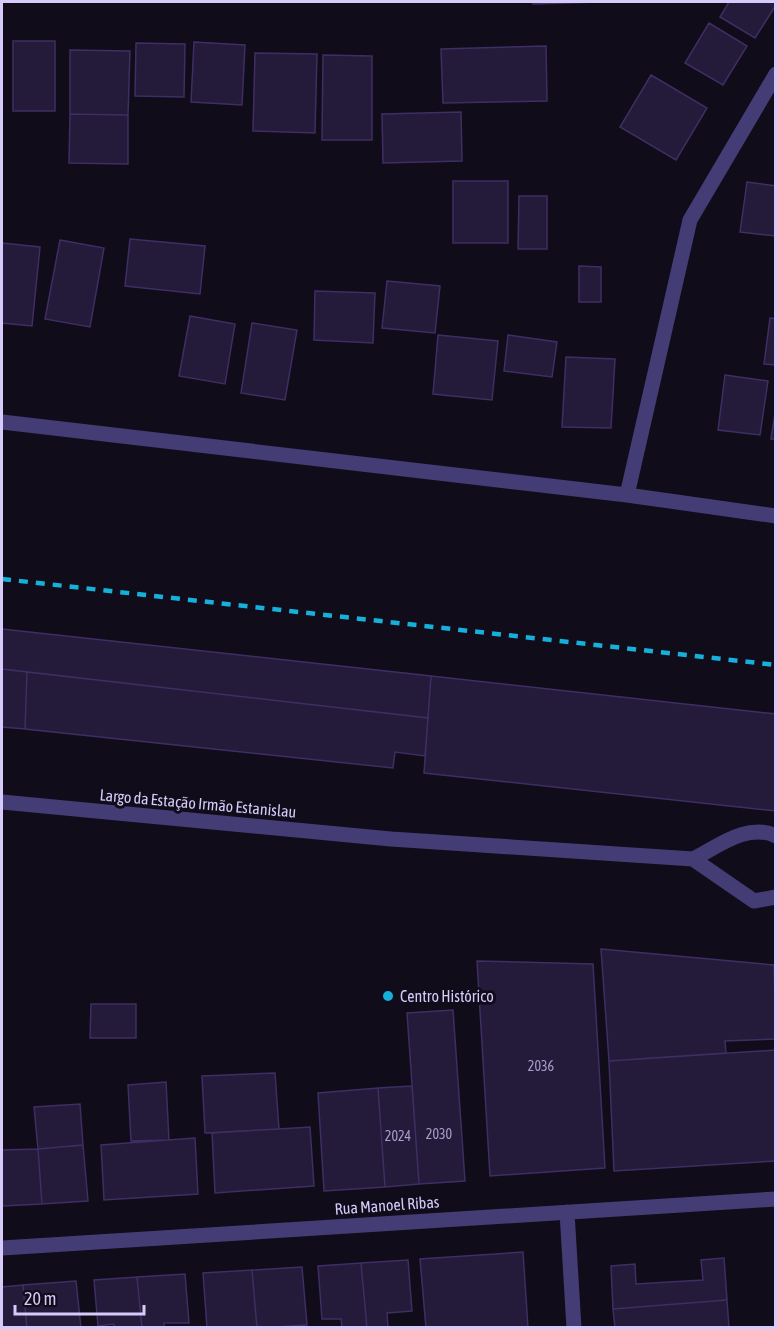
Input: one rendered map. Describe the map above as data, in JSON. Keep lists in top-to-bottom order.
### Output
{
  "streets": {
    "street": ["Largo da Estação Irmão Estanislau", "Rua Manoel Ribas"]
  },
  "places": ["Centro Histórico"],
  "house_numbers": ["2036", "2030", "2024"],
  "scale_bar": "20 m"
}
